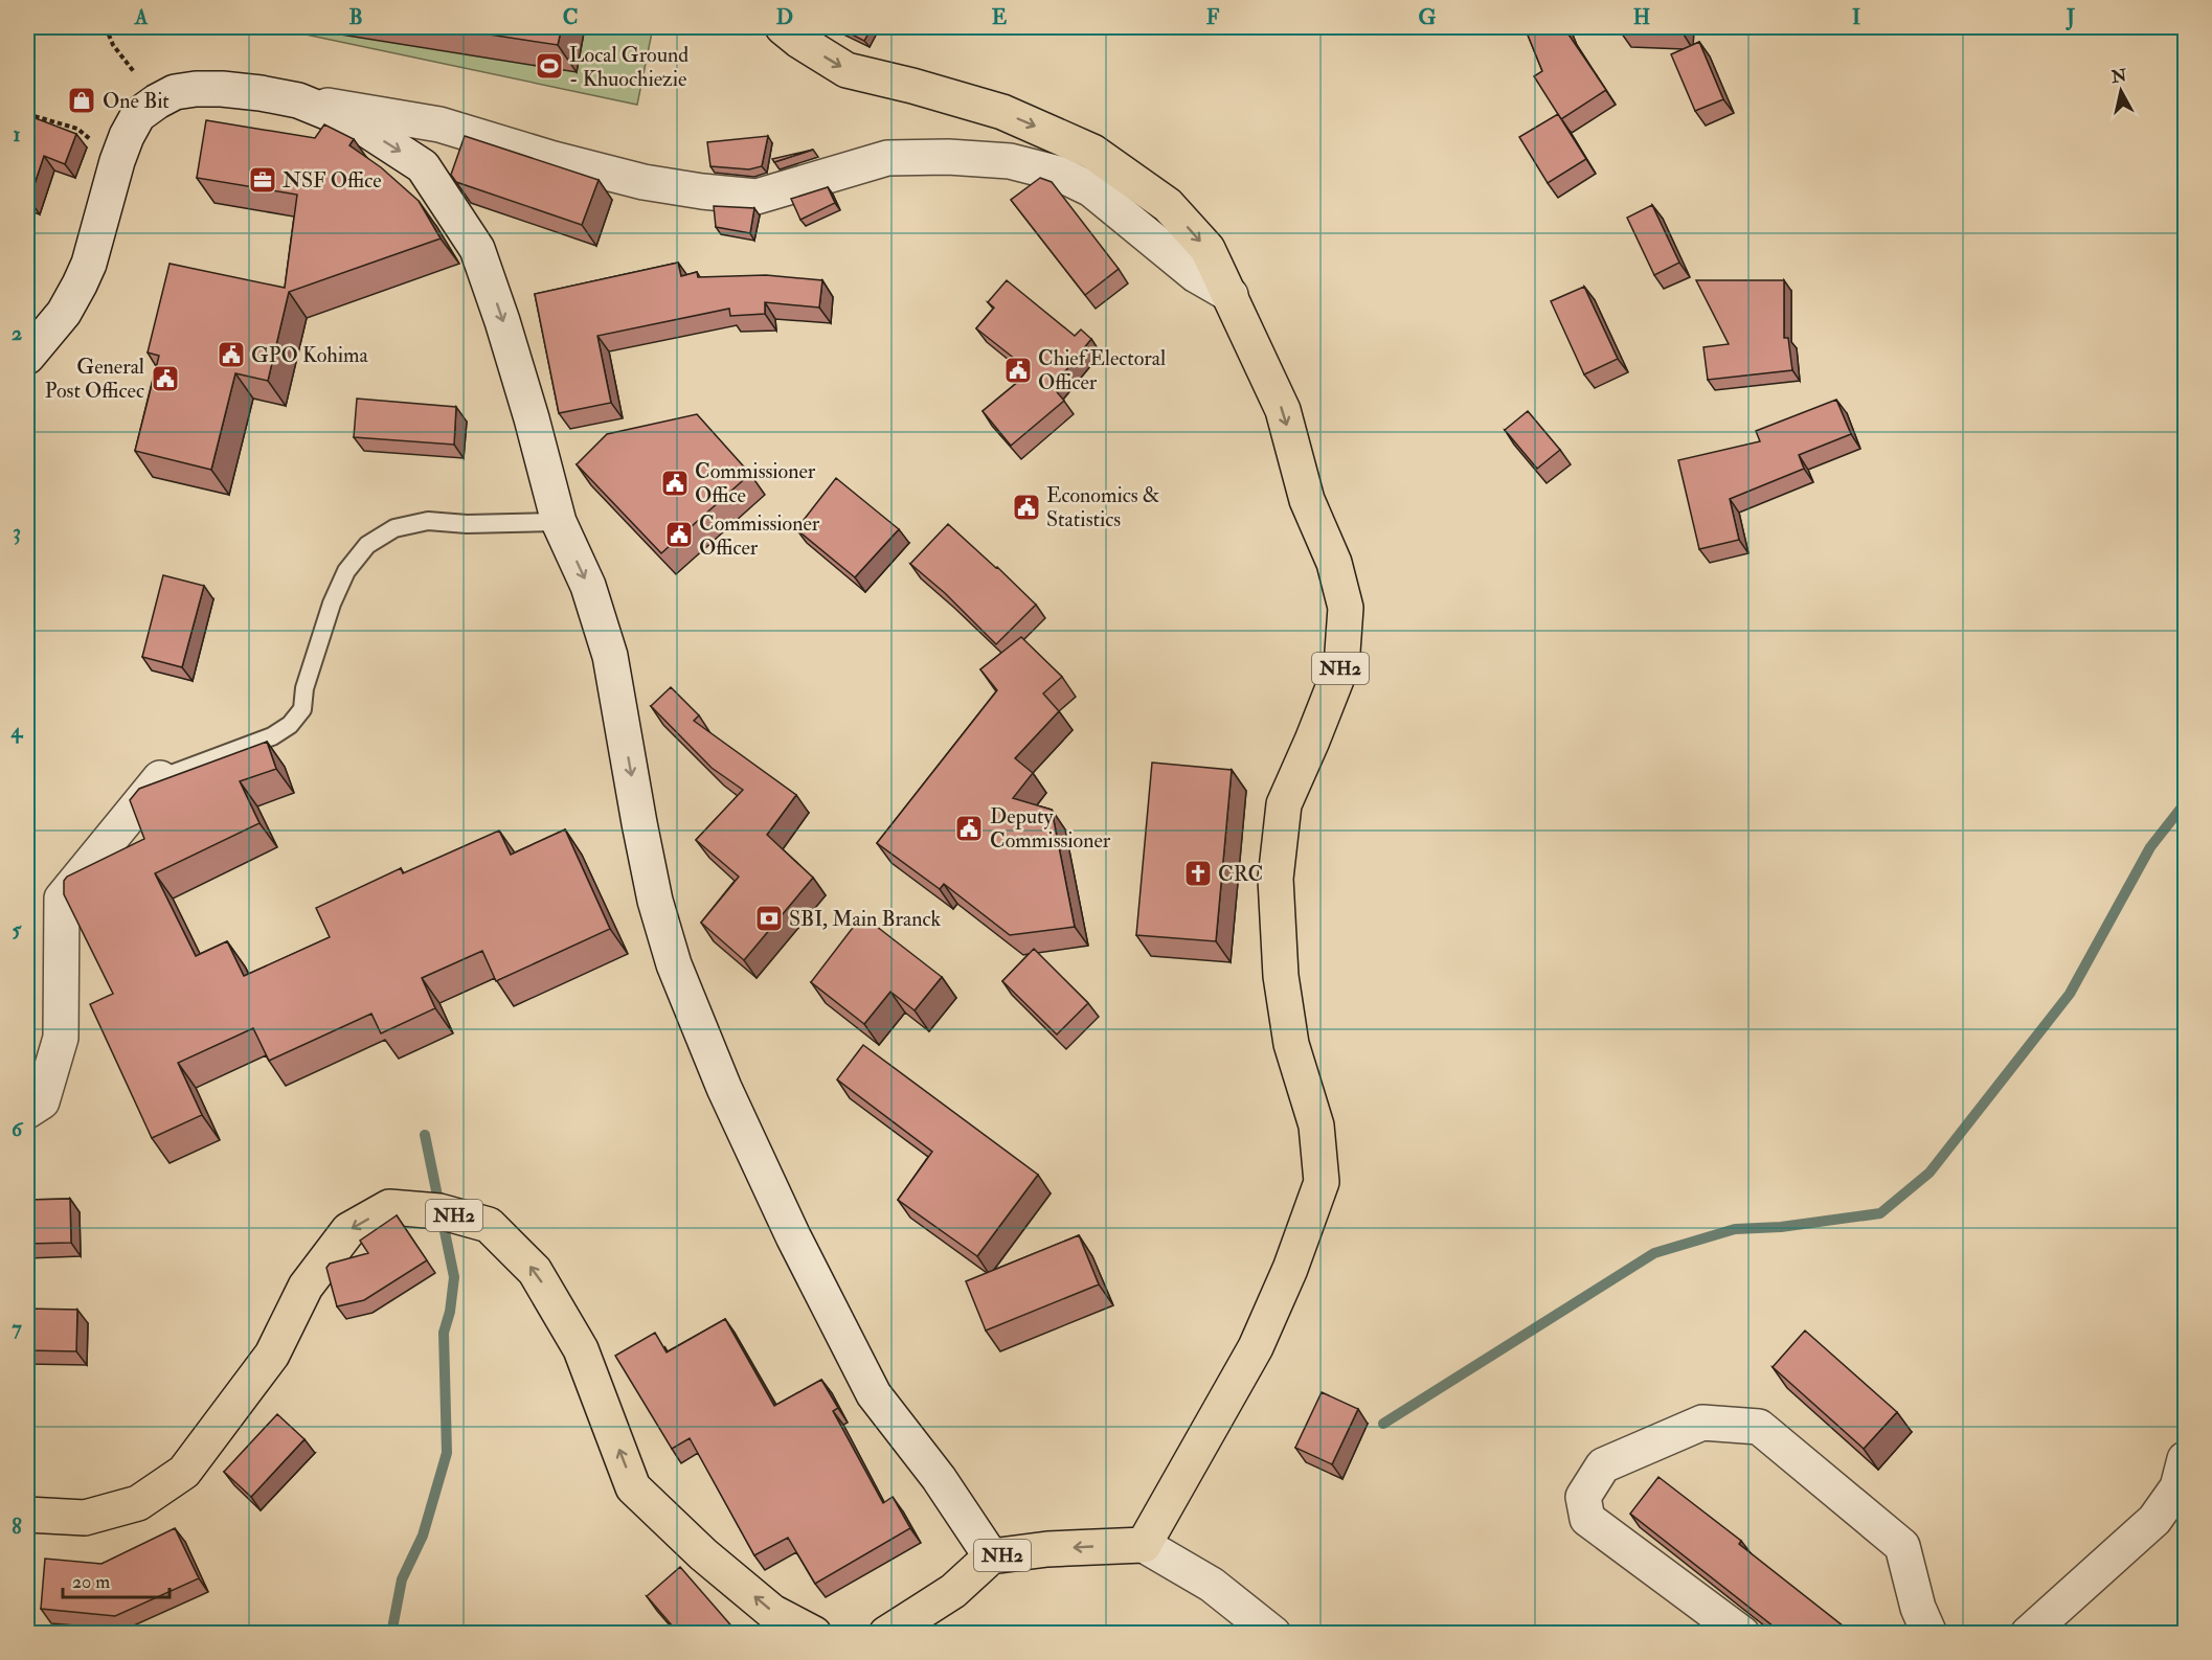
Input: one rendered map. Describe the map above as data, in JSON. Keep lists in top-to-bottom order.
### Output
{
  "streets": {
    "highway": ["NH2"]
  },
  "places": {
    "sports": ["Local Ground - Khuochiezie"],
    "shop": ["One Bit"],
    "office": ["NSF Office"],
    "public building": [
      "GPO Kohima",
      "Chief Electoral Officer",
      "General Post Officec",
      "Commissioner Office",
      "Economics & Statistics",
      "Commissioner Officer",
      "Deputy Commissioner"
    ],
    "church": ["CRC"],
    "bank": ["SBI, Main Branck"]
  },
  "scale_bar": "20 m",
  "north": "top",
  "grid": {
    "columns": [
      "A",
      "B",
      "C",
      "D",
      "E",
      "F",
      "G",
      "H",
      "I",
      "J"
    ],
    "rows": [
      "1",
      "2",
      "3",
      "4",
      "5",
      "6",
      "7",
      "8"
    ]
  }
}
